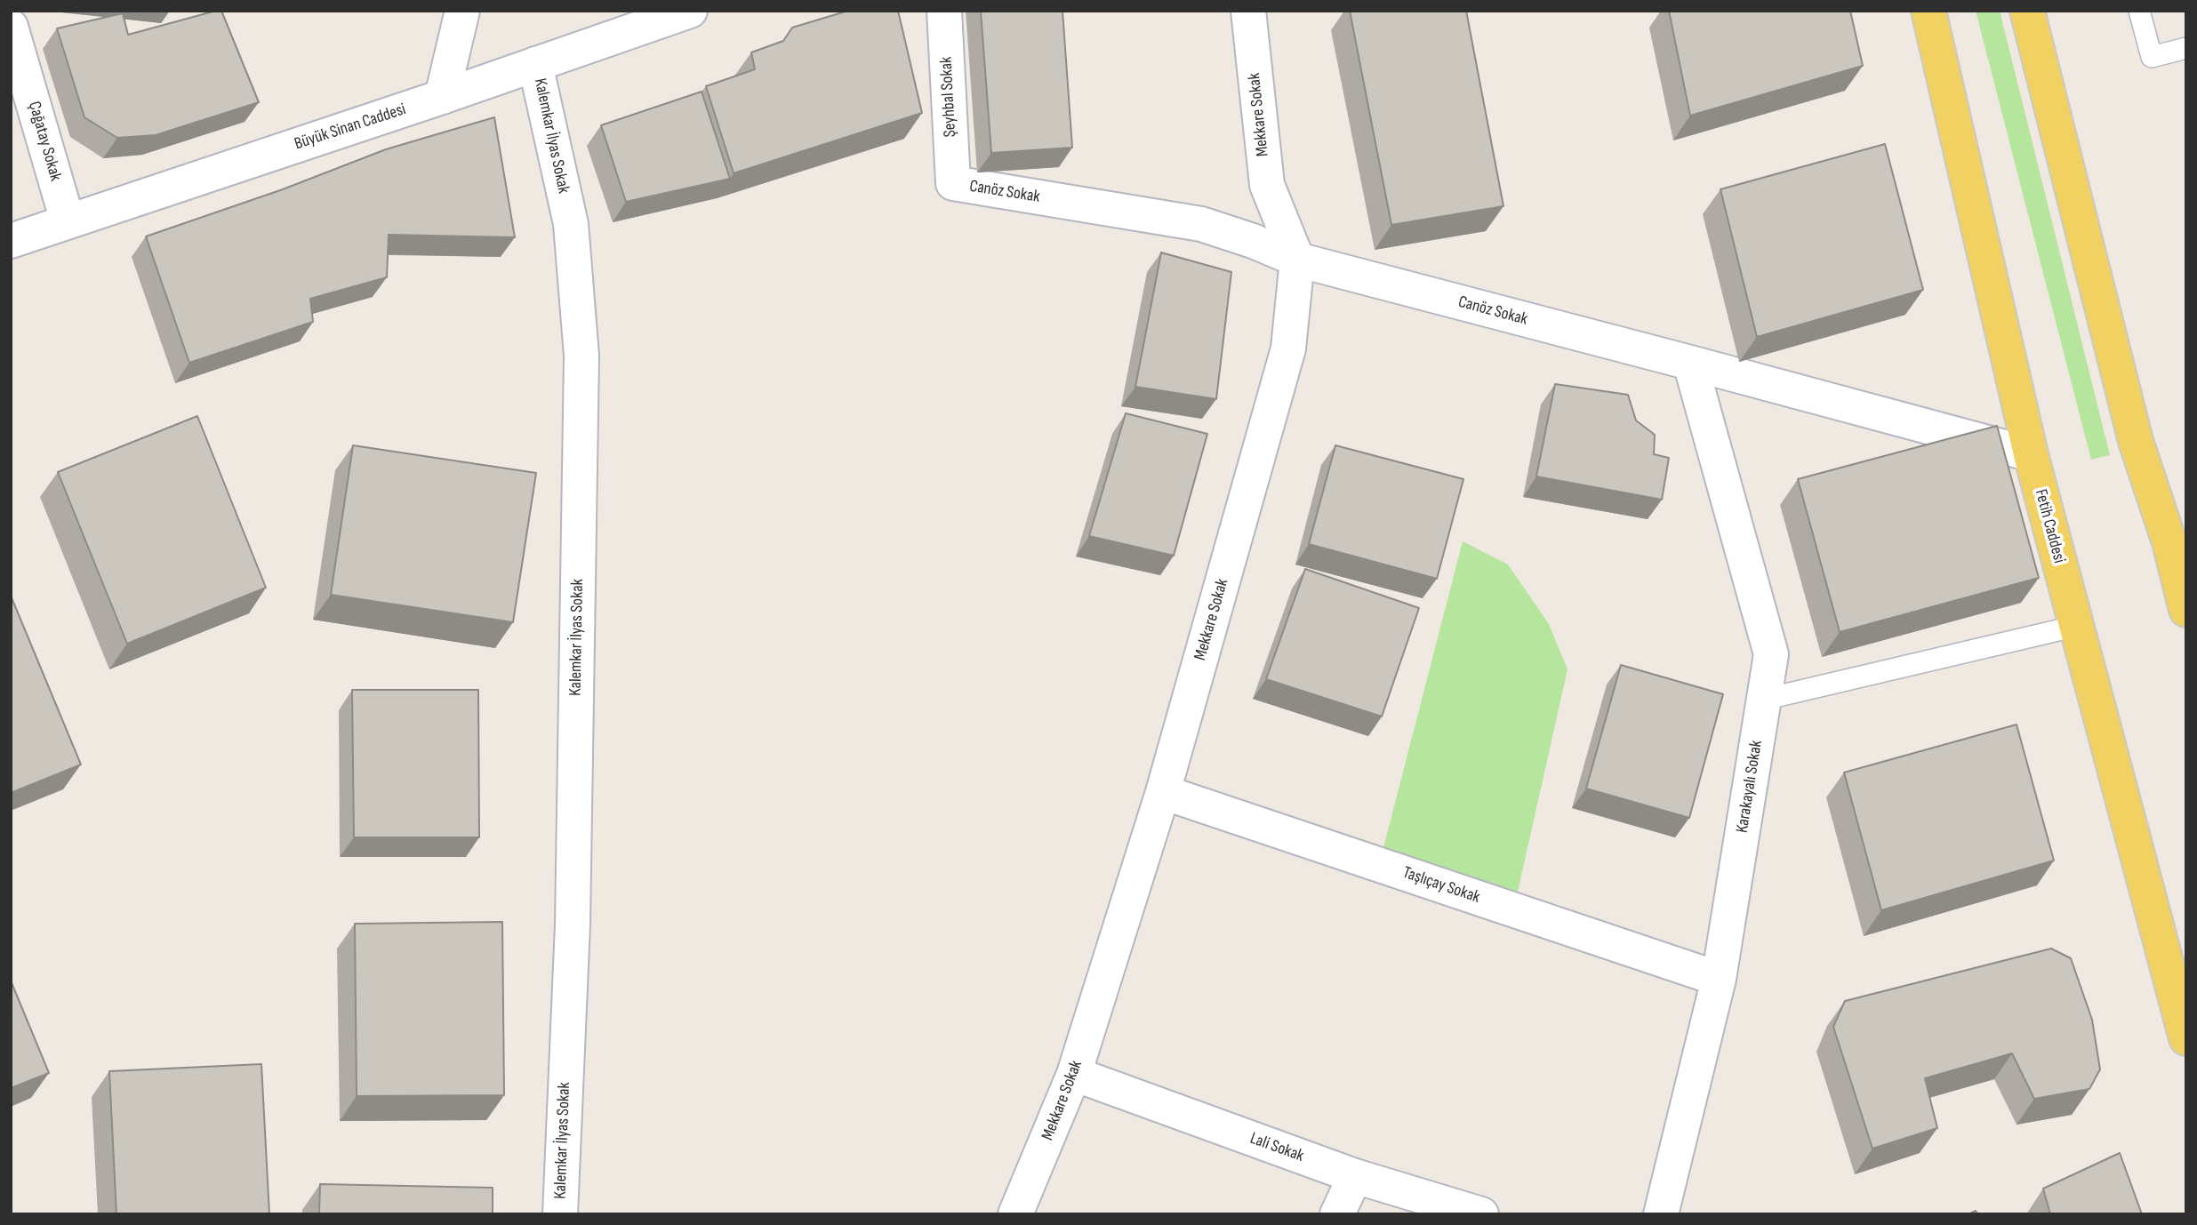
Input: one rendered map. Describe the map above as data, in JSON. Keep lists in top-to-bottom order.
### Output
{
  "streets": {
    "main road": ["Fetih Caddesi"],
    "street": [
      "Şeyhbal Sokak",
      "Mekkare Sokak",
      "Büyük Sinan Caddesi",
      "Kalemkar İlyas Sokak",
      "Çağatay Sokak",
      "Canöz Sokak",
      "Karakayalı Sokak",
      "Taşlıçay Sokak",
      "Lali Sokak"
    ]
  },
  "crossings": [
    ["Şeyhbal Sokak", "Canöz Sokak"],
    ["Mekkare Sokak", "Canöz Sokak"],
    ["Mekkare Sokak", "Taşlıçay Sokak"],
    ["Mekkare Sokak", "Lali Sokak"],
    ["Büyük Sinan Caddesi", "Kalemkar İlyas Sokak"],
    ["Büyük Sinan Caddesi", "Çağatay Sokak"],
    ["Canöz Sokak", "Fetih Caddesi"],
    ["Canöz Sokak", "Karakayalı Sokak"],
    ["Karakayalı Sokak", "Taşlıçay Sokak"]
  ]
}
